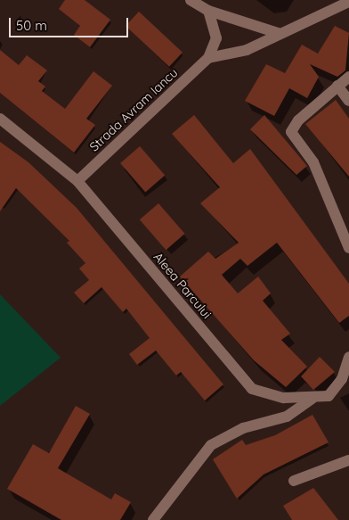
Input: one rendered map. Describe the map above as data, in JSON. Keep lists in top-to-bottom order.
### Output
{
  "streets": {
    "street": ["Strada Avram Iancu", "Aleea Parcului"]
  },
  "crossings": [
    ["Strada Avram Iancu", "Aleea Parcului"]
  ],
  "scale_bar": "50 m"
}
